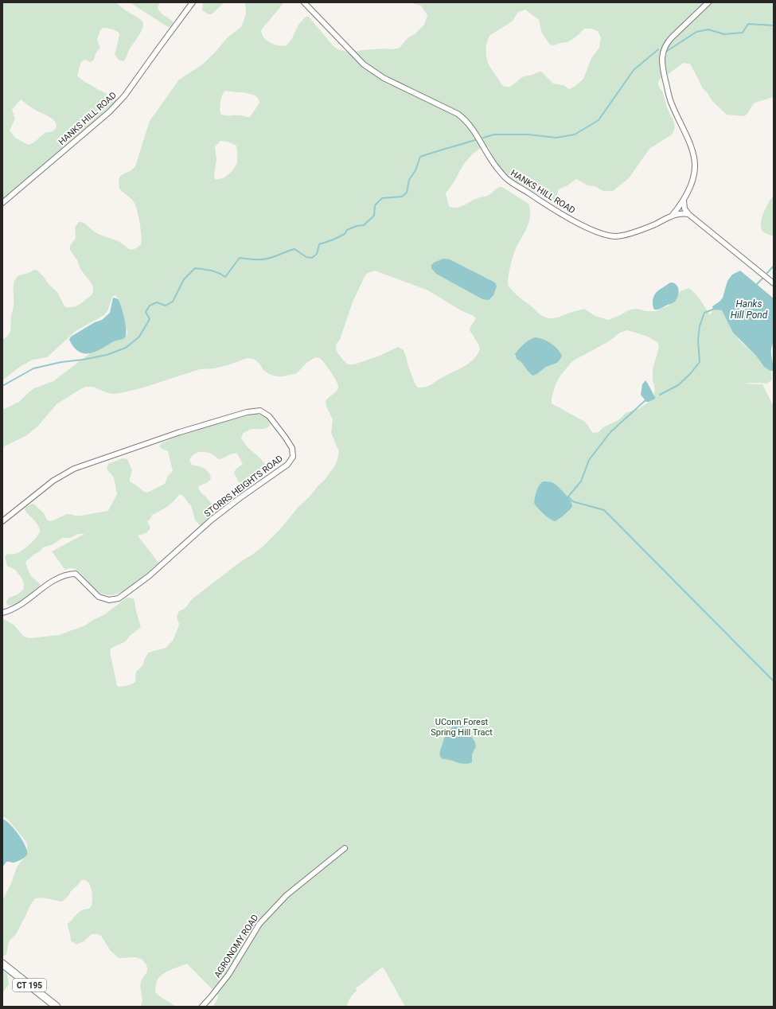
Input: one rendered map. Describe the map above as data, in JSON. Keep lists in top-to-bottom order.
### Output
{
  "streets": {
    "main road": ["CT 195"],
    "street": ["HANKS HILL ROAD", "STORRS HEIGHTS ROAD", "AGRONOMY ROAD"]
  },
  "water": ["Hanks Hill Pond"],
  "parks": ["UConn Forest Spring Hill Tract"]
}
